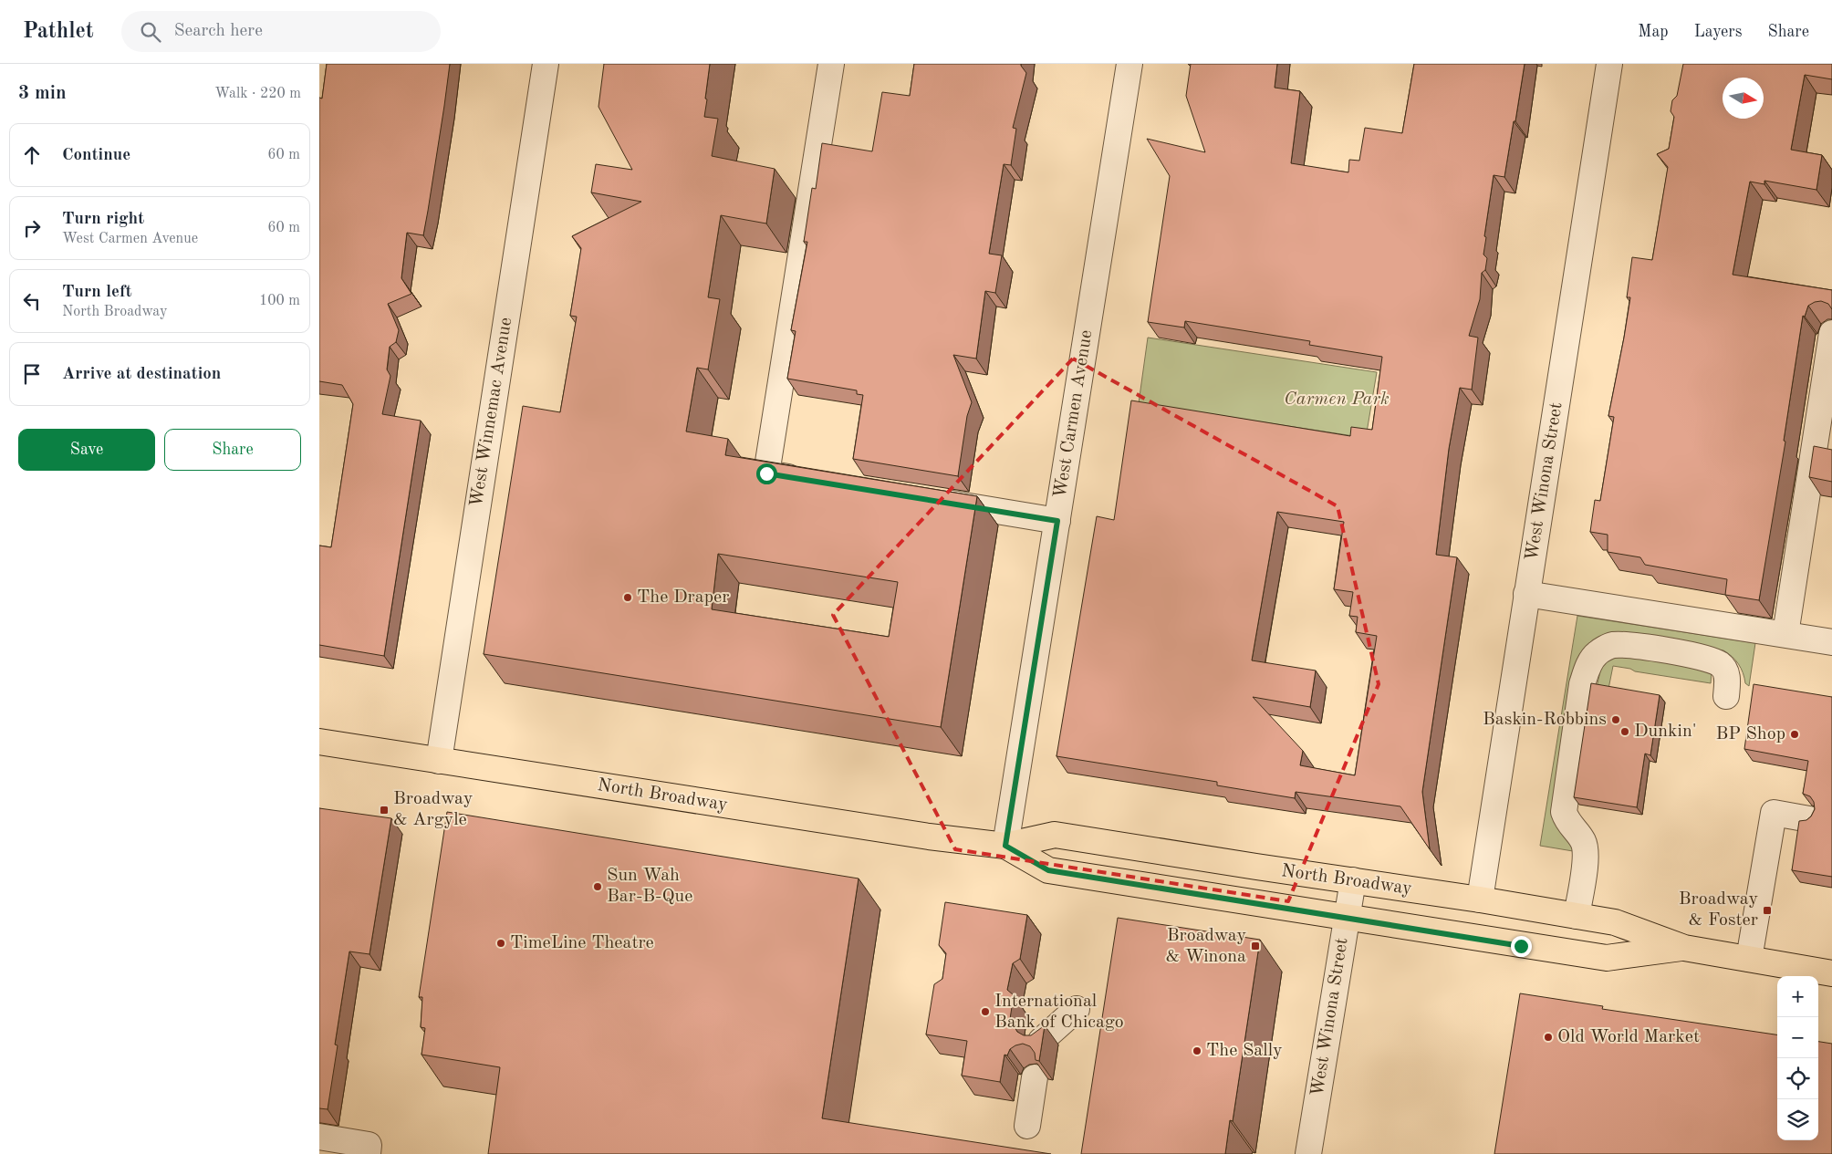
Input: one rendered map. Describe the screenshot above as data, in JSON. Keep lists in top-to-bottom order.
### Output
{
  "streets": {
    "main road": ["North Broadway"],
    "street": ["West Winnemac Avenue", "West Carmen Avenue", "West Winona Street"]
  },
  "crossings": [
    ["West Winnemac Avenue", "North Broadway"],
    ["West Carmen Avenue", "North Broadway"],
    ["West Winona Street", "North Broadway"]
  ],
  "parks": ["Carmen Park"],
  "places": {
    "other": [
      "The Draper",
      "Baskin-Robbins",
      "Dunkin'",
      "BP Shop",
      "Sun Wah Bar-B-Que",
      "TimeLine Theatre",
      "International Bank of Chicago",
      "Old World Market",
      "The Sally"
    ],
    "transit": ["Broadway & Argyle", "Broadway & Foster", "Broadway & Winona"]
  },
  "north": "right",
  "page": {
    "header": "Pathlet",
    "search": "Search here",
    "nav": ["Map", "Layers", "Share"],
    "heading": ["3 min", "Walk · 220 m"],
    "list": [
      ["Continue", "60 m"],
      ["Turn right", "West Carmen Avenue", "60 m"],
      ["Turn left", "North Broadway", "100 m"],
      "Arrive at destination"
    ],
    "buttons": ["Save", "Share"],
    "map_buttons": ["+", "−"]
  }
}
